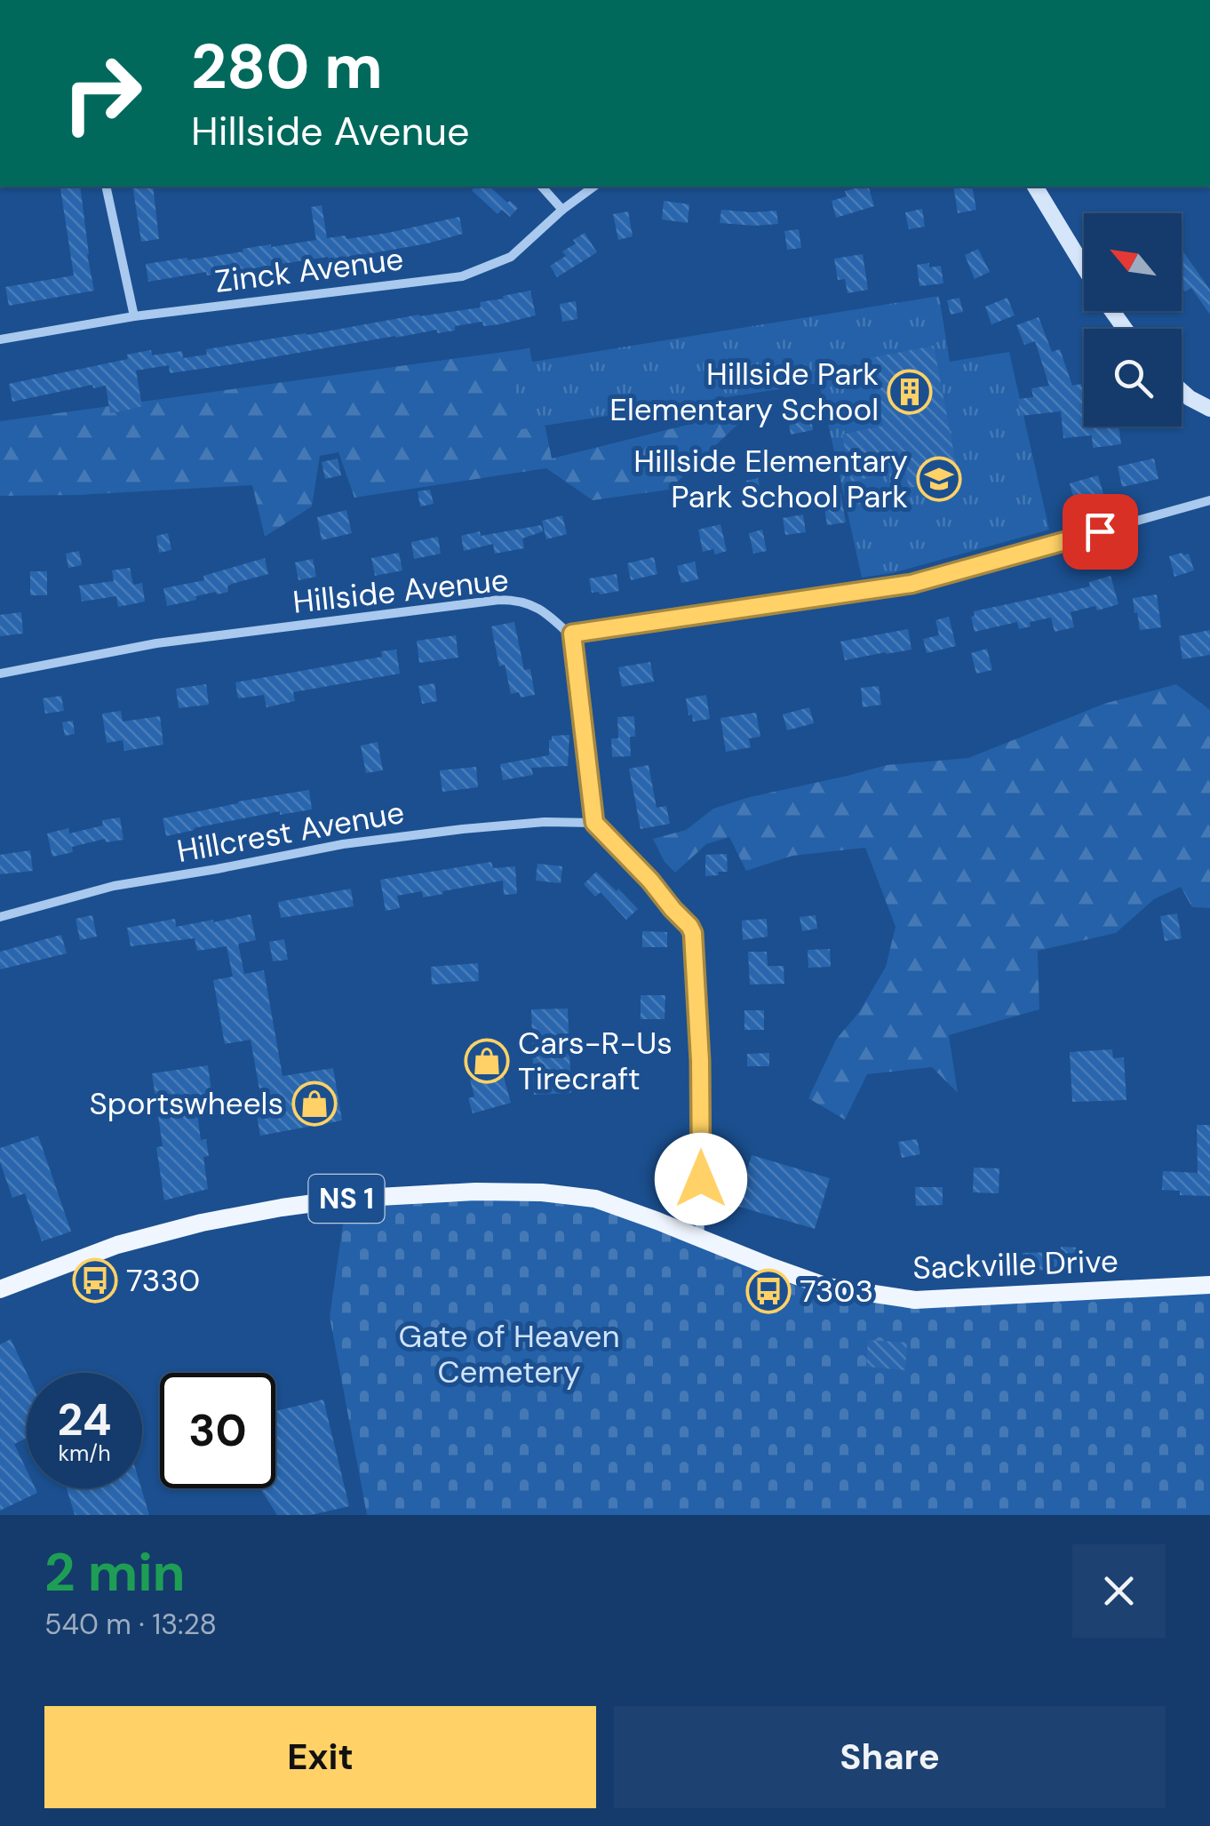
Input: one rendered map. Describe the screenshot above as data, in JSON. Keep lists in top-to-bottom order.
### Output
{
  "streets": {
    "main road": ["NS 1", "Sackville Drive"],
    "street": ["Zinck Avenue", "Hillside Avenue", "Hillcrest Avenue"]
  },
  "parks": ["Gate of Heaven Cemetery"],
  "places": {
    "building": ["Hillside Park Elementary School"],
    "school or university": ["Hillside Elementary Park School Park"],
    "shop": ["Cars-R-Us Tirecraft", "Sportswheels"],
    "bus stop": ["7330", "7303"]
  },
  "north": "top left",
  "page": {
    "turn": ["280 m", "Hillside Avenue"],
    "speed": "24 km/h",
    "limit": "30",
    "heading": ["2 min", "540 m · 13:28"],
    "buttons": ["Exit", "Share"]
  }
}
